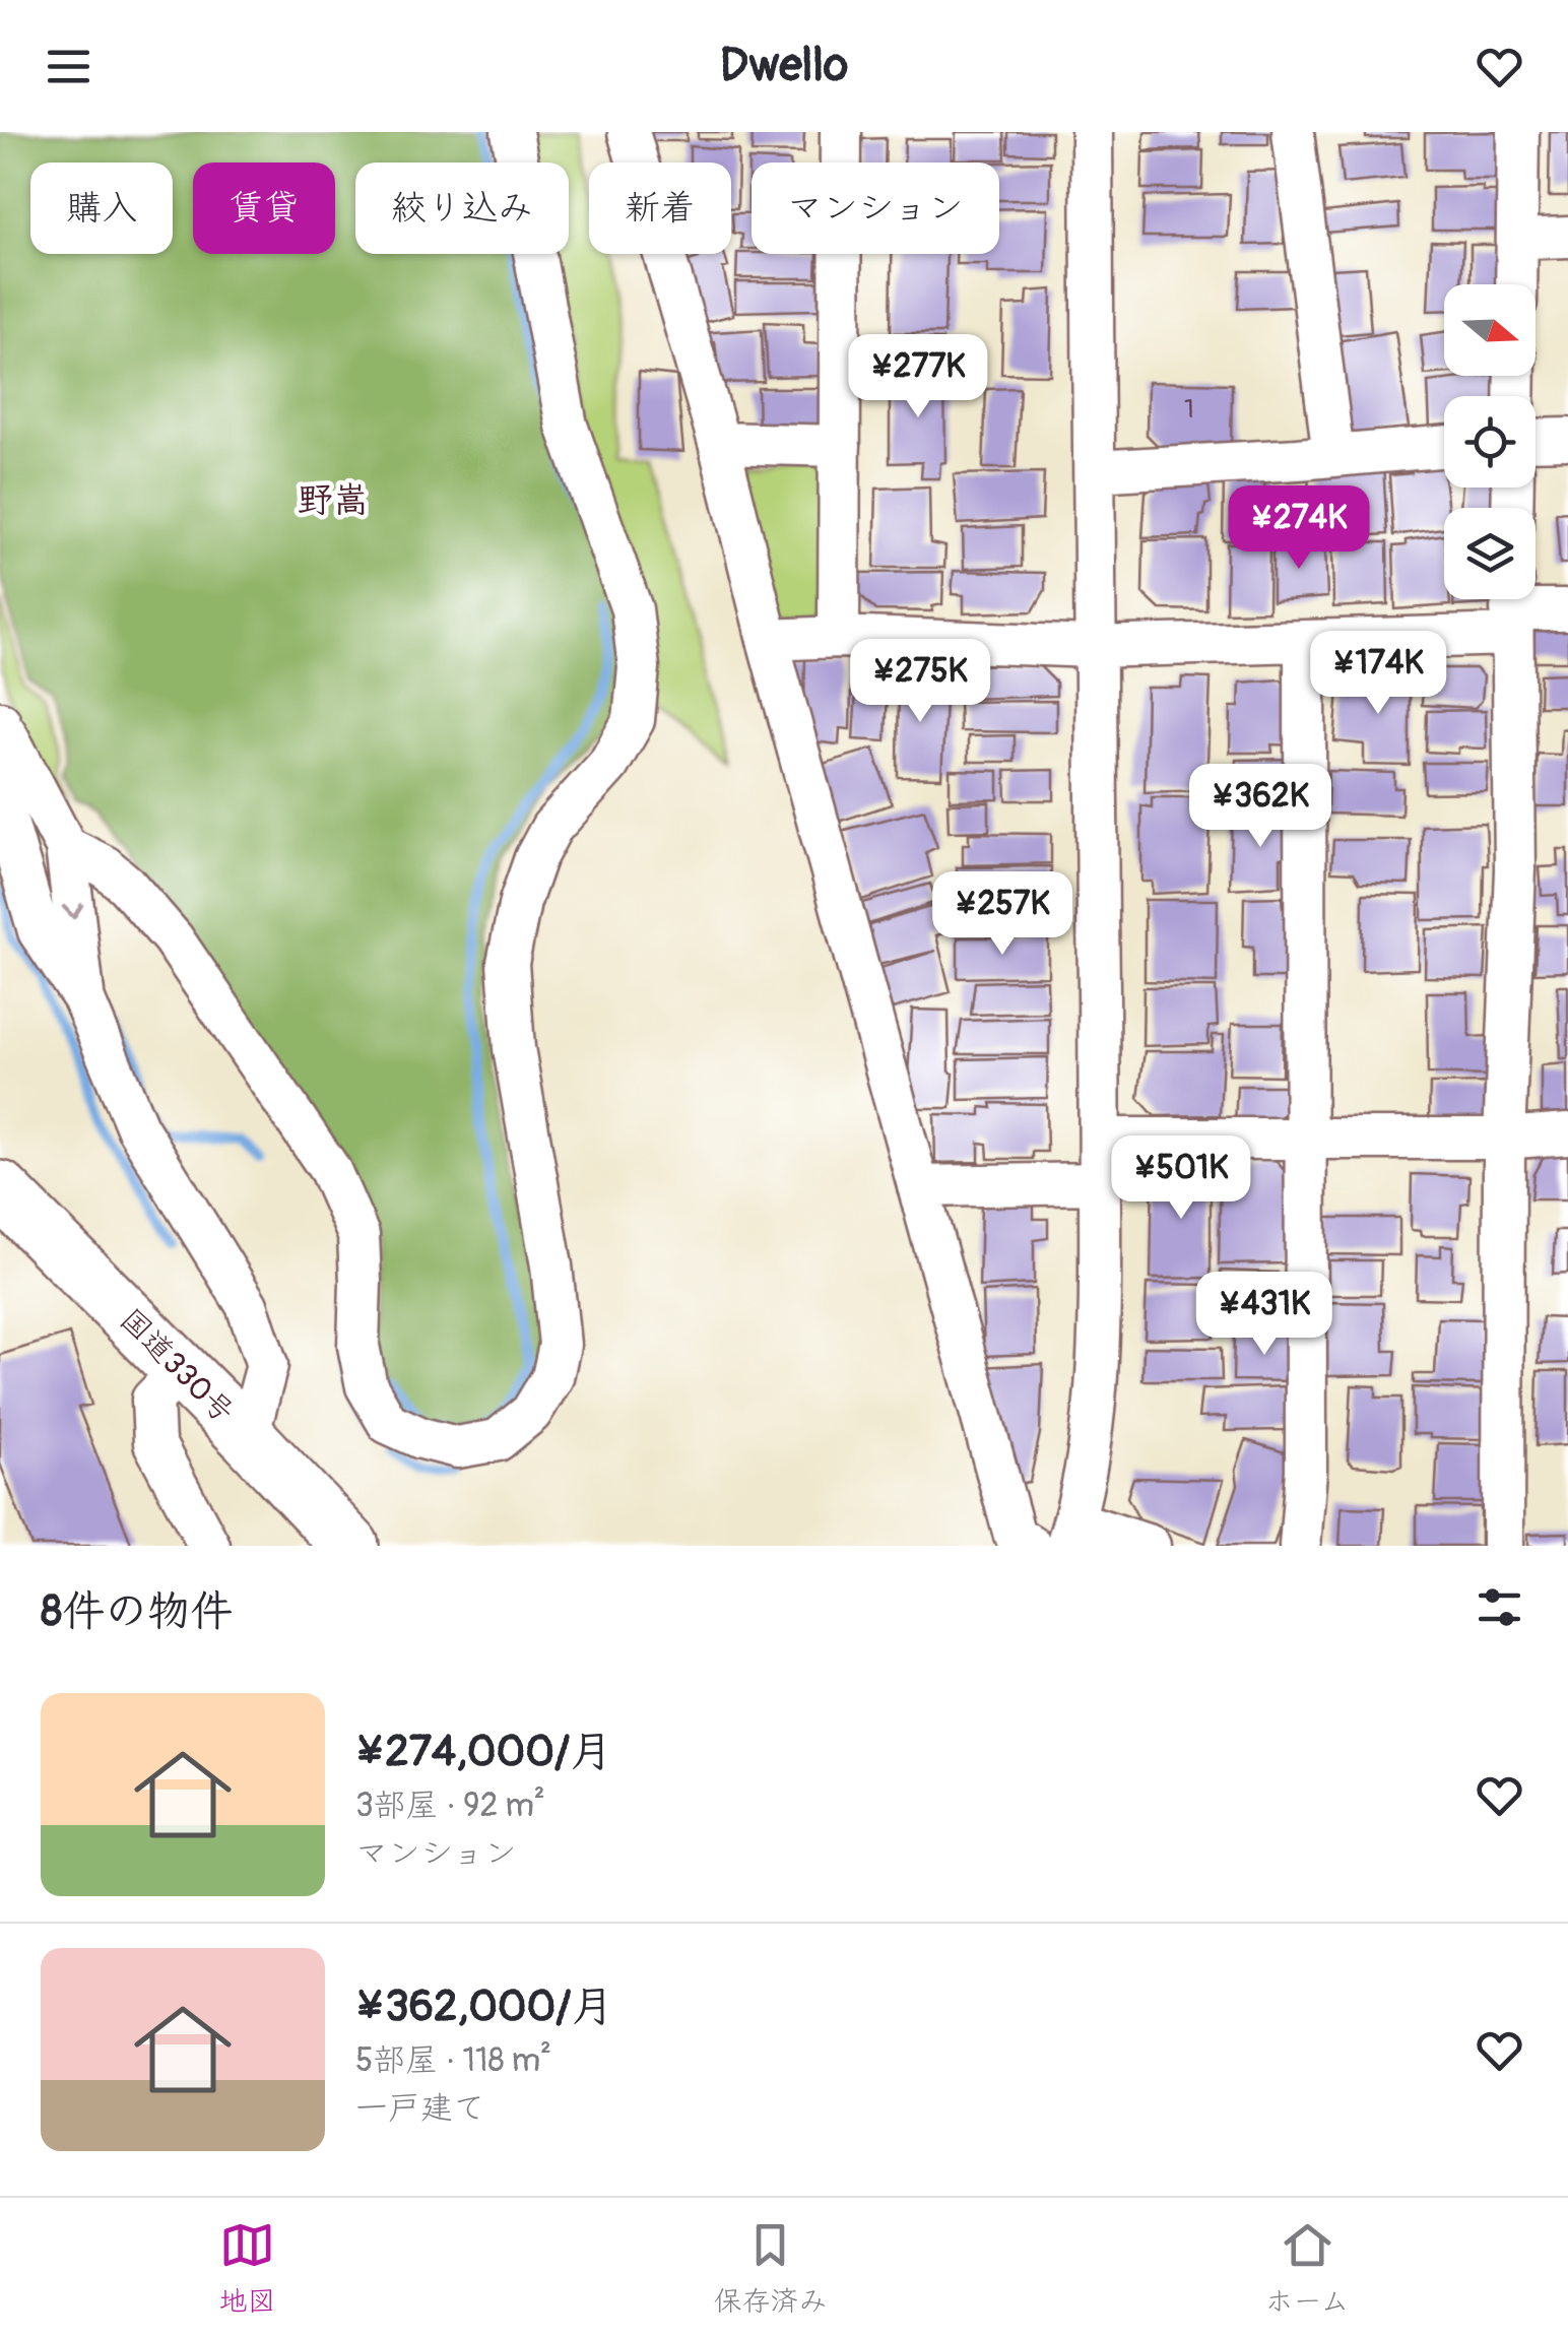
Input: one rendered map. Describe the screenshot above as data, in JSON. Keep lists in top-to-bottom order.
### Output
{
  "streets": {
    "highway": ["国道330号"]
  },
  "districts": ["野嵩"],
  "house_numbers": ["1"],
  "north": "right",
  "page": {
    "header": "Dwello",
    "chip": [
      "購入",
      "賃貸",
      "絞り込み",
      "新着",
      "マンション"
    ],
    "price": [
      "¥277K",
      "¥274K",
      "¥174K",
      "¥275K",
      "¥362K",
      "¥257K",
      "¥501K",
      "¥431K"
    ],
    "heading": "8件の物件",
    "list": [
      {
        "name": "¥274,000/月",
        "note": "3部屋 · 92 m² · マンション"
      },
      {
        "name": "¥362,000/月",
        "note": "5部屋 · 118 m² · 一戸建て"
      }
    ],
    "tabs": ["地図", "保存済み", "ホーム"]
  }
}
